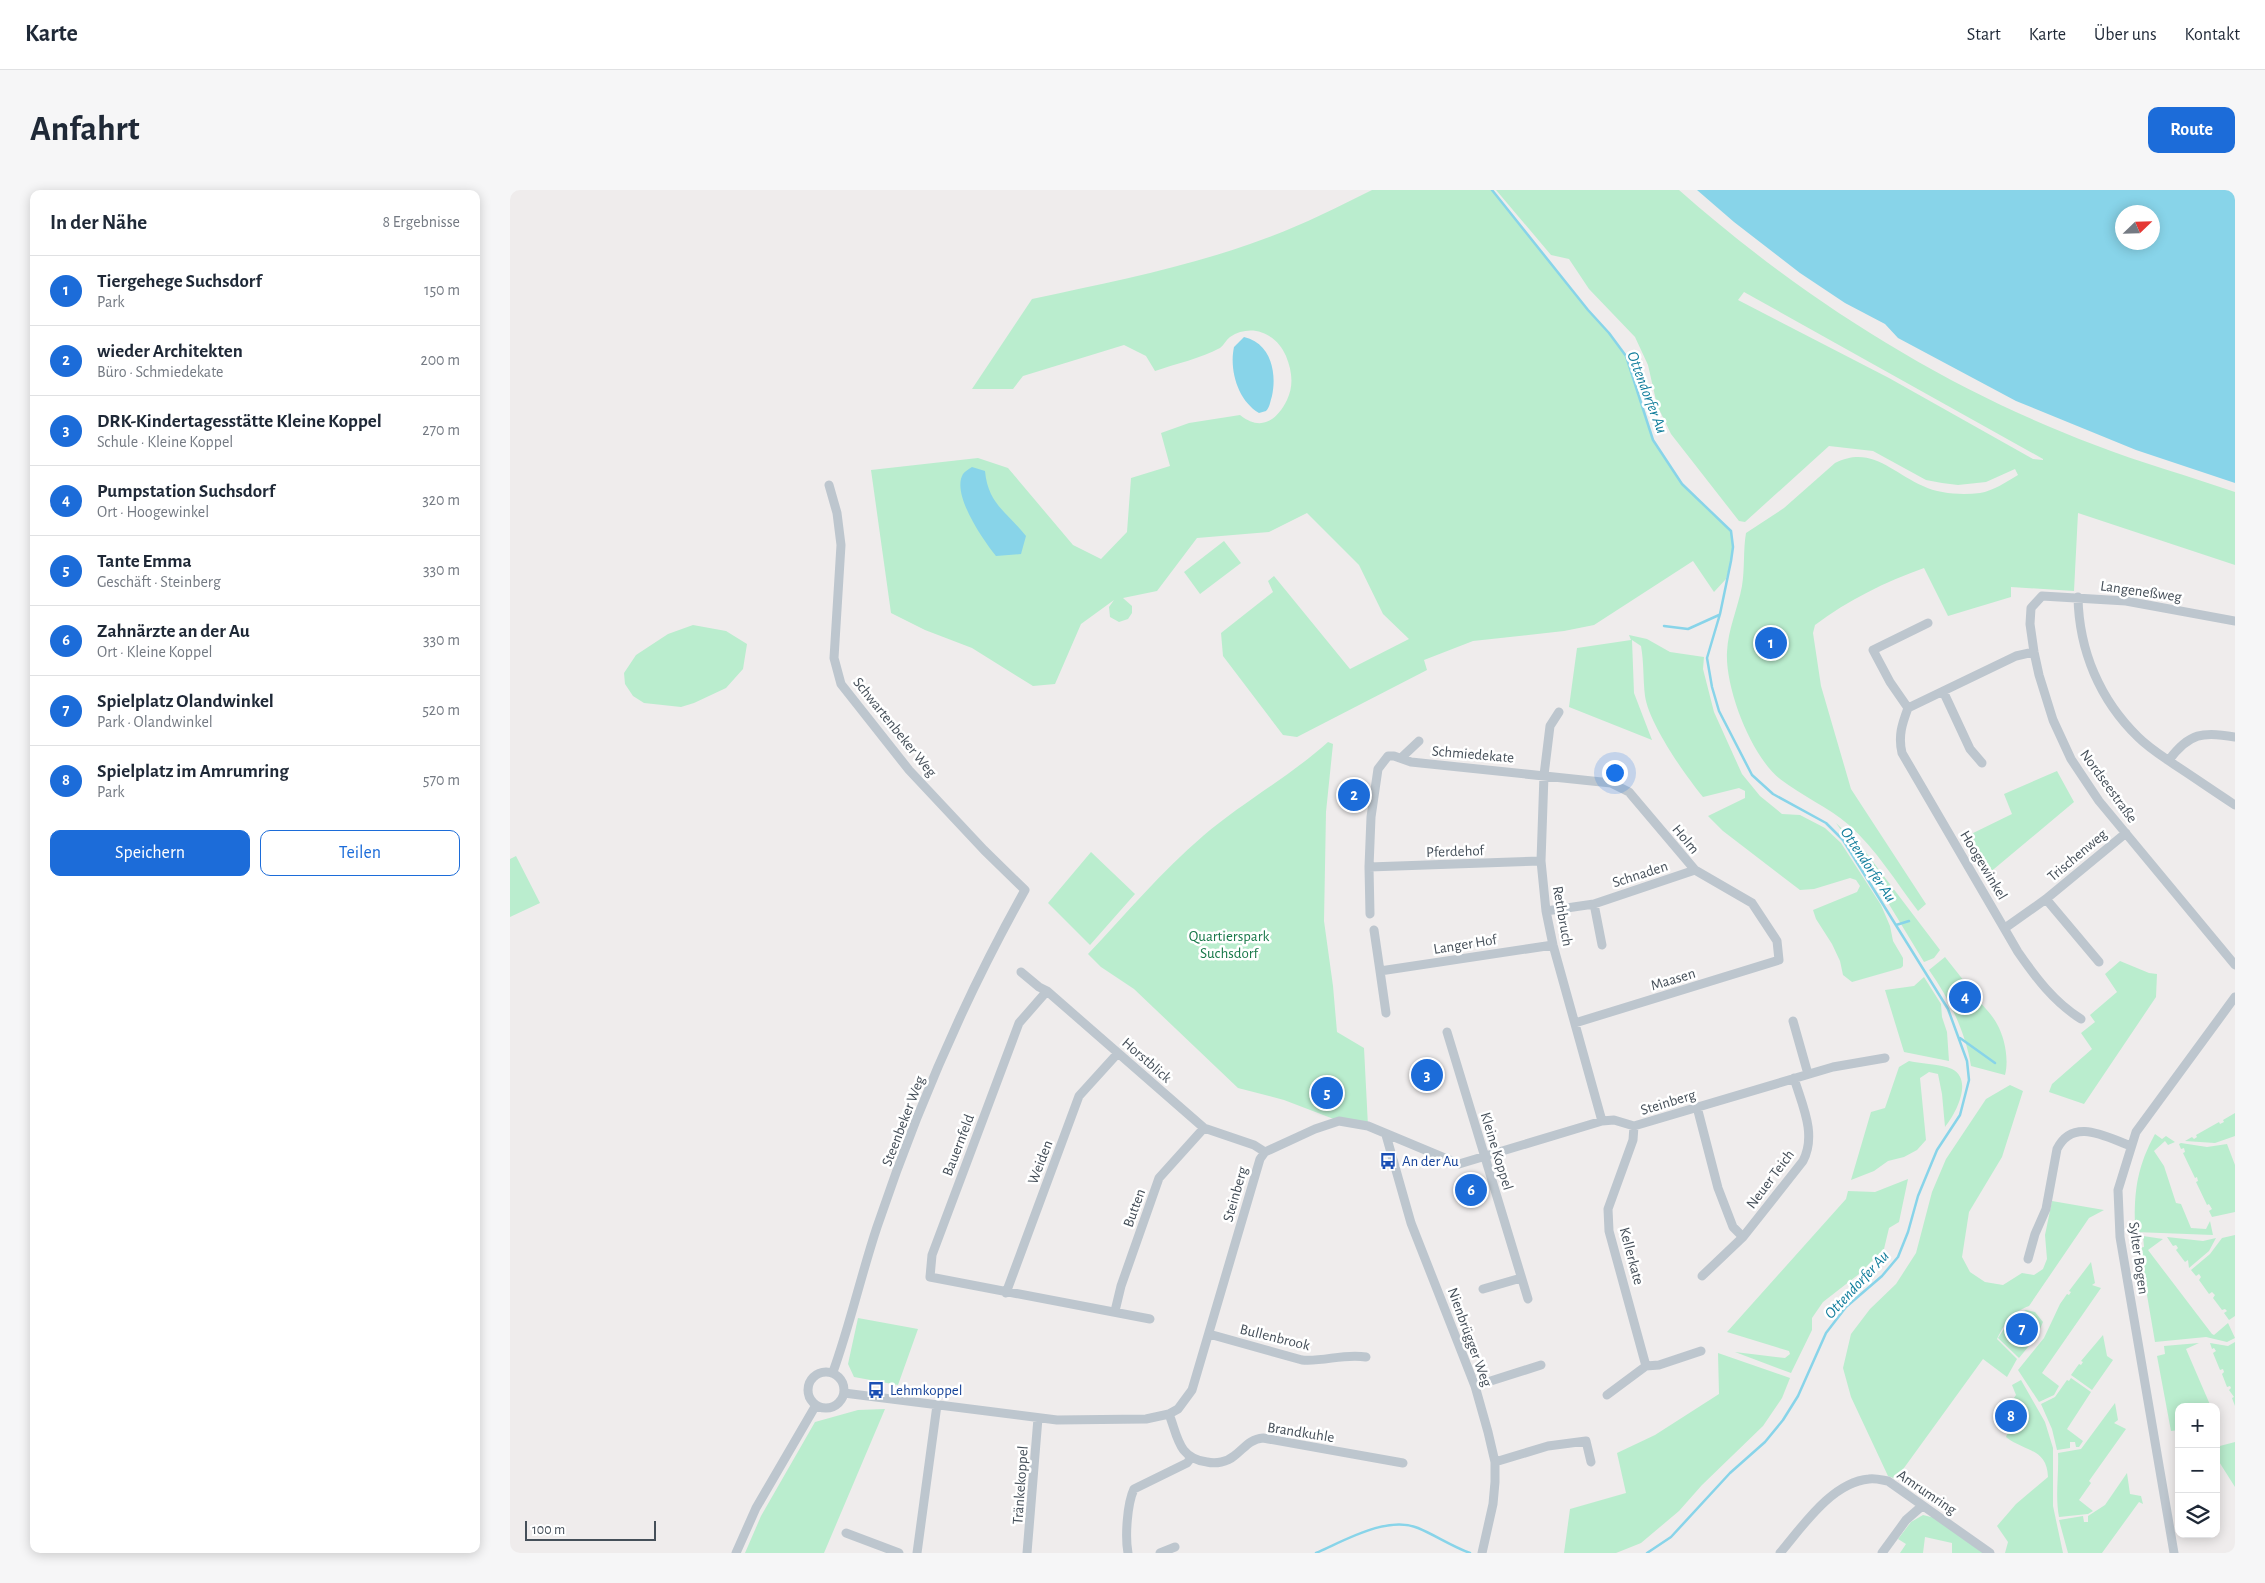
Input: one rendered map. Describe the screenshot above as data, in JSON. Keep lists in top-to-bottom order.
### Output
{
  "streets": {
    "street": [
      "Langeneßweg",
      "Schwartenbeker Weg",
      "Schmiedekate",
      "Nordseestraße",
      "Holm",
      "Pferdehof",
      "Trischenweg",
      "Hoogewinkel",
      "Schnaden",
      "Rethbruch",
      "Langer Hof",
      "Maasen",
      "Horstblick",
      "Steinberg",
      "Steenbeker Weg",
      "Bauernfeld",
      "Kleine Koppel",
      "Weiden",
      "Neuer Teich",
      "Butten",
      "Kellerkate",
      "Sylter Bogen",
      "Bullenbrook",
      "Nienbrügger Weg",
      "Brandkuhle",
      "Tränkekoppel",
      "Amrumring"
    ]
  },
  "crossings": [
    ["Langeneßweg", "Nordseestraße"],
    ["Schwartenbeker Weg", "Steenbeker Weg"],
    ["Schmiedekate", "Holm"],
    ["Schmiedekate", "Pferdehof"],
    ["Schmiedekate", "Rethbruch"],
    ["Nordseestraße", "Trischenweg"],
    ["Holm", "Schnaden"],
    ["Holm", "Rethbruch"],
    ["Holm", "Maasen"],
    ["Pferdehof", "Rethbruch"],
    ["Trischenweg", "Hoogewinkel"],
    ["Schnaden", "Rethbruch"],
    ["Rethbruch", "Langer Hof"],
    ["Rethbruch", "Maasen"],
    ["Rethbruch", "Steinberg"],
    ["Horstblick", "Steinberg"],
    ["Horstblick", "Bauernfeld"],
    ["Horstblick", "Weiden"],
    ["Horstblick", "Butten"],
    ["Steinberg", "Steenbeker Weg"],
    ["Steinberg", "Kleine Koppel"],
    ["Steinberg", "Neuer Teich"],
    ["Steinberg", "Kellerkate"],
    ["Steinberg", "Bullenbrook"],
    ["Steinberg", "Nienbrügger Weg"],
    ["Steinberg", "Tränkekoppel"],
    ["Bauernfeld", "Weiden"]
  ],
  "water": ["Ottendorfer Au"],
  "parks": ["Quartierspark Suchsdorf"],
  "places": {
    "bus stop": ["An der Au", "Lehmkoppel"]
  },
  "scale_bar": "100 m",
  "north": "top right",
  "page": {
    "header": "Karte",
    "nav": [
      "Start",
      "Karte",
      "Über uns",
      "Kontakt"
    ],
    "buttons": [
      "Route",
      ["Speichern", "Teilen"]
    ],
    "title": "Anfahrt",
    "heading": ["In der Nähe", "8 Ergebnisse"],
    "list": [
      {
        "mark": "1",
        "name": "Tiergehege Suchsdorf",
        "note": "Park",
        "value": "150 m"
      },
      {
        "mark": "2",
        "name": "wieder Architekten",
        "note": "Büro · Schmiedekate",
        "value": "200 m"
      },
      {
        "mark": "3",
        "name": "DRK-Kindertagesstätte Kleine Koppel",
        "note": "Schule · Kleine Koppel",
        "value": "270 m"
      },
      {
        "mark": "4",
        "name": "Pumpstation Suchsdorf",
        "note": "Ort · Hoogewinkel",
        "value": "320 m"
      },
      {
        "mark": "5",
        "name": "Tante Emma",
        "note": "Geschäft · Steinberg",
        "value": "330 m"
      },
      {
        "mark": "6",
        "name": "Zahnärzte an der Au",
        "note": "Ort · Kleine Koppel",
        "value": "330 m"
      },
      {
        "mark": "7",
        "name": "Spielplatz Olandwinkel",
        "note": "Park · Olandwinkel",
        "value": "520 m"
      },
      {
        "mark": "8",
        "name": "Spielplatz im Amrumring",
        "note": "Park",
        "value": "570 m"
      }
    ],
    "pins": [
      "1",
      "2",
      "4",
      "3",
      "5",
      "6",
      "7",
      "8"
    ],
    "map_buttons": ["+", "−"],
    "scale": "100 m"
  }
}
